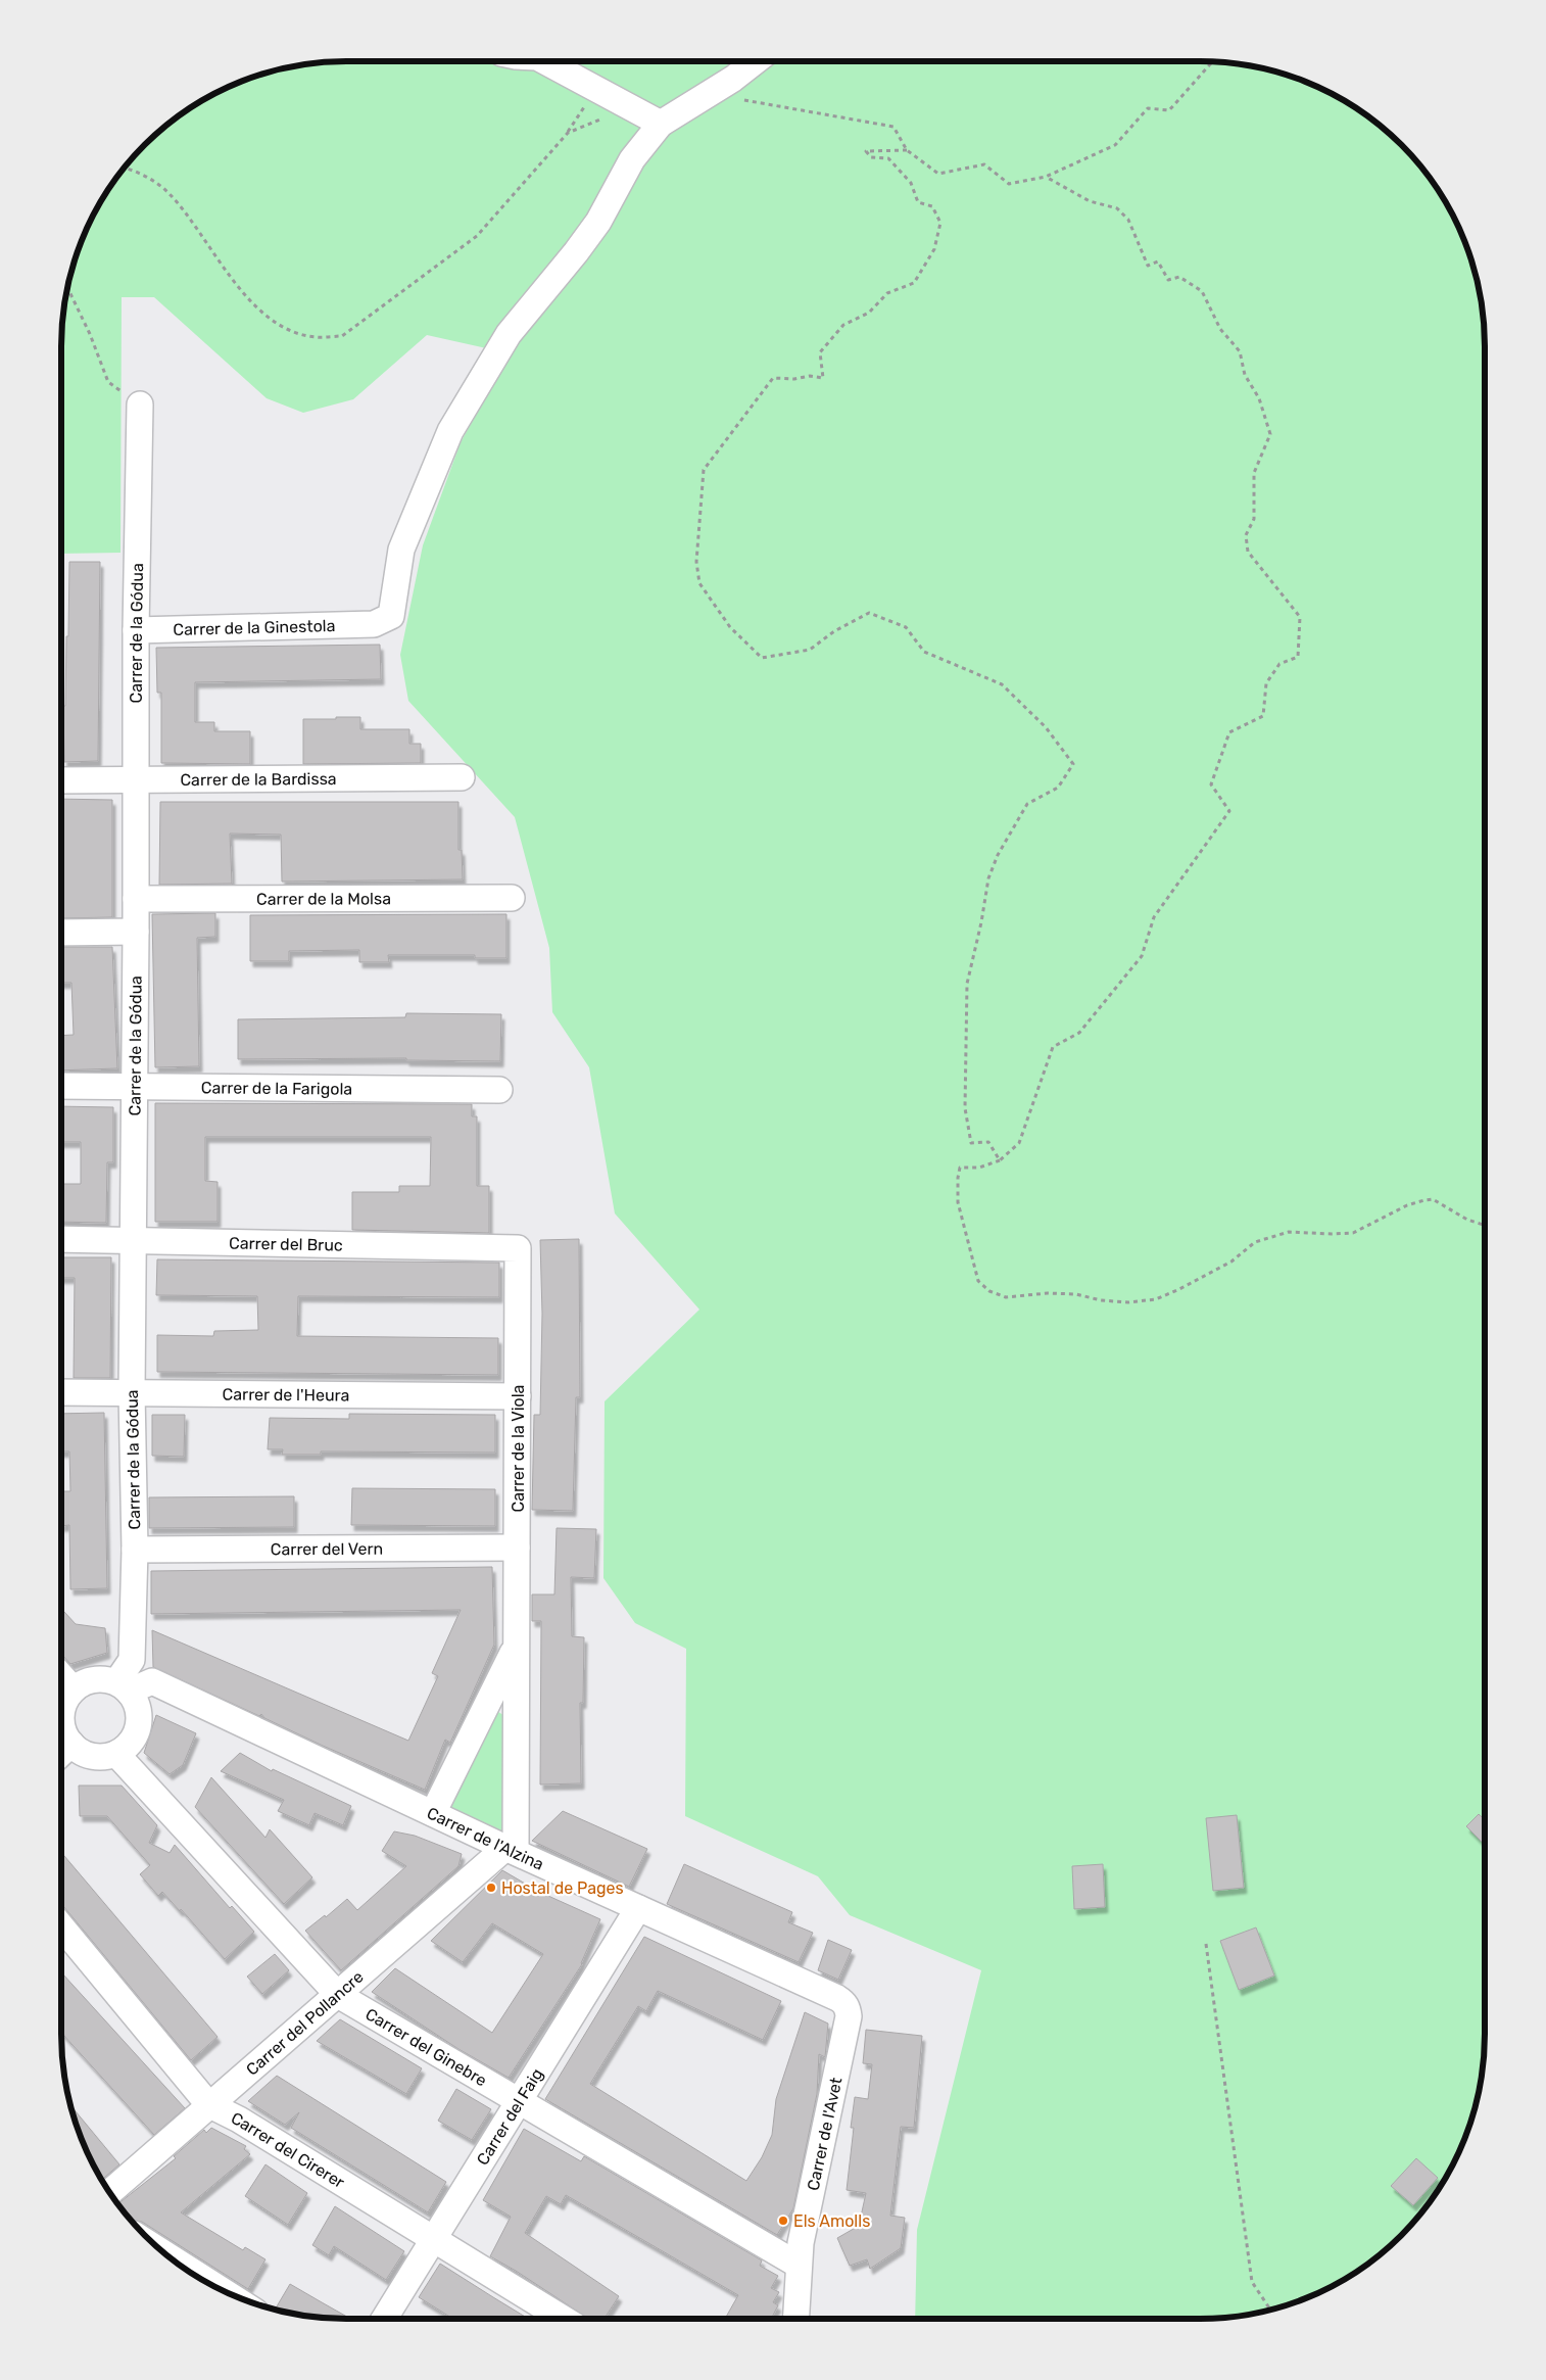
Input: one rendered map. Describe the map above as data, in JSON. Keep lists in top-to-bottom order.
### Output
{
  "streets": {
    "street": [
      "Carrer de la Ginestola",
      "Carrer de la Gódua",
      "Carrer de la Bardissa",
      "Carrer de la Molsa",
      "Carrer de la Farigola",
      "Carrer del Bruc",
      "Carrer de l'Heura",
      "Carrer de la Viola",
      "Carrer del Vern",
      "Carrer de l'Alzina",
      "Carrer del Pollancre",
      "Carrer del Ginebre",
      "Carrer del Faig",
      "Carrer de l'Avet",
      "Carrer del Cirerer"
    ]
  },
  "crossings": [
    ["Carrer de la Ginestola", "Carrer de la Gódua"],
    ["Carrer de la Gódua", "Carrer de la Bardissa"],
    ["Carrer de la Gódua", "Carrer de la Molsa"],
    ["Carrer de la Gódua", "Carrer de la Farigola"],
    ["Carrer de la Gódua", "Carrer del Bruc"],
    ["Carrer de la Gódua", "Carrer de l'Heura"],
    ["Carrer de la Gódua", "Carrer del Vern"],
    ["Carrer de la Gódua", "Carrer de l'Alzina"],
    ["Carrer de la Gódua", "Carrer del Ginebre"],
    ["Carrer del Bruc", "Carrer de la Viola"],
    ["Carrer de l'Heura", "Carrer de la Viola"],
    ["Carrer de la Viola", "Carrer del Vern"],
    ["Carrer de la Viola", "Carrer de l'Alzina"],
    ["Carrer de la Viola", "Carrer del Pollancre"],
    ["Carrer de l'Alzina", "Carrer del Pollancre"],
    ["Carrer de l'Alzina", "Carrer del Ginebre"],
    ["Carrer de l'Alzina", "Carrer del Faig"],
    ["Carrer de l'Alzina", "Carrer de l'Avet"],
    ["Carrer del Pollancre", "Carrer del Ginebre"],
    ["Carrer del Pollancre", "Carrer del Cirerer"],
    ["Carrer del Ginebre", "Carrer del Faig"],
    ["Carrer del Ginebre", "Carrer de l'Avet"],
    ["Carrer del Faig", "Carrer del Cirerer"]
  ],
  "places": ["Hostal de Pages", "Els Amolls"]
}
